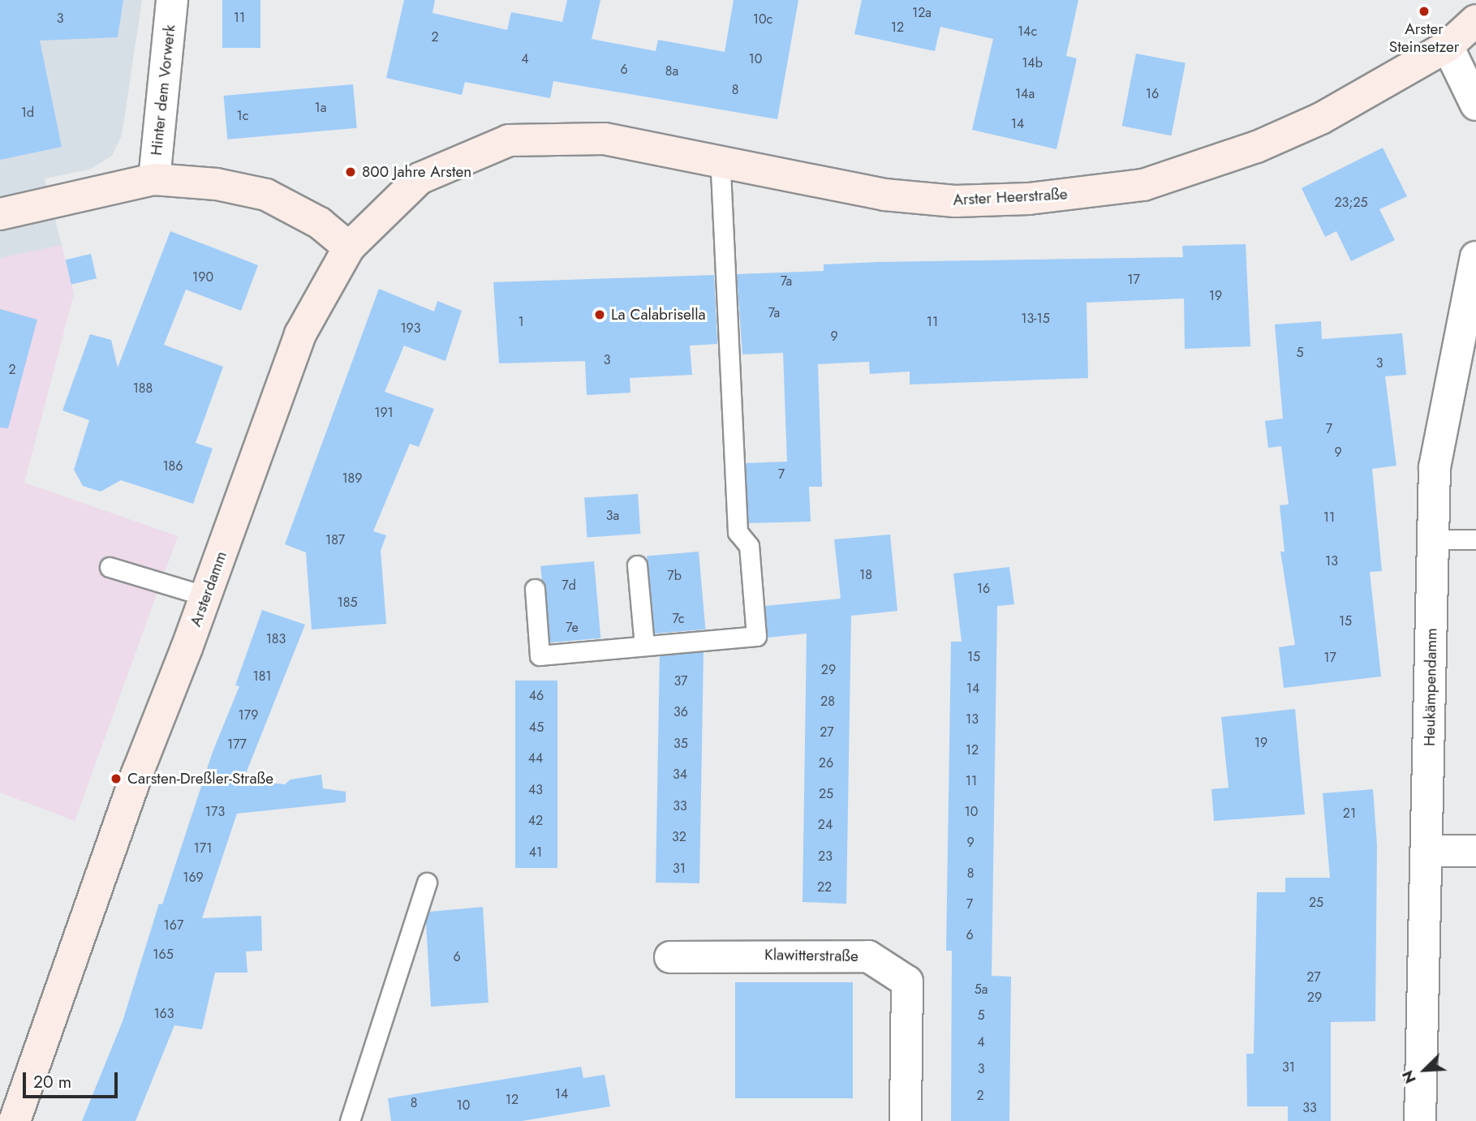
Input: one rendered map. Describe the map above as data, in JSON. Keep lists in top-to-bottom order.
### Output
{
  "streets": {
    "street": [
      "Hinter dem Vorwerk",
      "Arster Heerstraße",
      "Arsterdamm",
      "Heukämpendamm",
      "Klawitterstraße"
    ]
  },
  "crossings": [
    ["Arster Heerstraße", "Arsterdamm"]
  ],
  "places": [
    "Arster Steinsetzer",
    "800 Jahre Arsten",
    "La Calabrisella",
    "Carsten-Dreßler-Straße"
  ],
  "house_numbers": [
    "12a",
    "11",
    "3",
    "10c",
    "12",
    "14c",
    "2",
    "4",
    "10",
    "14b",
    "6",
    "8a",
    "8",
    "14a",
    "16",
    "1a",
    "1d",
    "1c",
    "14",
    "23;25",
    "190",
    "17",
    "7a",
    "19",
    "7a",
    "13-15",
    "1",
    "11",
    "193",
    "9",
    "5",
    "3",
    "3",
    "2",
    "188",
    "191",
    "7",
    "9",
    "186",
    "7",
    "189",
    "3a",
    "11",
    "187",
    "13",
    "18",
    "7b",
    "7d",
    "16",
    "185",
    "7c",
    "15",
    "7e",
    "183",
    "15",
    "17",
    "29",
    "181",
    "37",
    "14",
    "46",
    "28",
    "36",
    "179",
    "13",
    "45",
    "27",
    "19",
    "35",
    "177",
    "12",
    "44",
    "26",
    "34",
    "11",
    "43",
    "25",
    "33",
    "173",
    "10",
    "21",
    "42",
    "24",
    "32",
    "9",
    "171",
    "41",
    "23",
    "31",
    "8",
    "169",
    "22",
    "25",
    "7",
    "167",
    "6",
    "165",
    "6",
    "27",
    "5a",
    "29",
    "163",
    "5",
    "4",
    "31",
    "3",
    "14",
    "2",
    "12",
    "8",
    "10",
    "33"
  ],
  "scale_bar": "20 m",
  "north": "bottom left"
}
